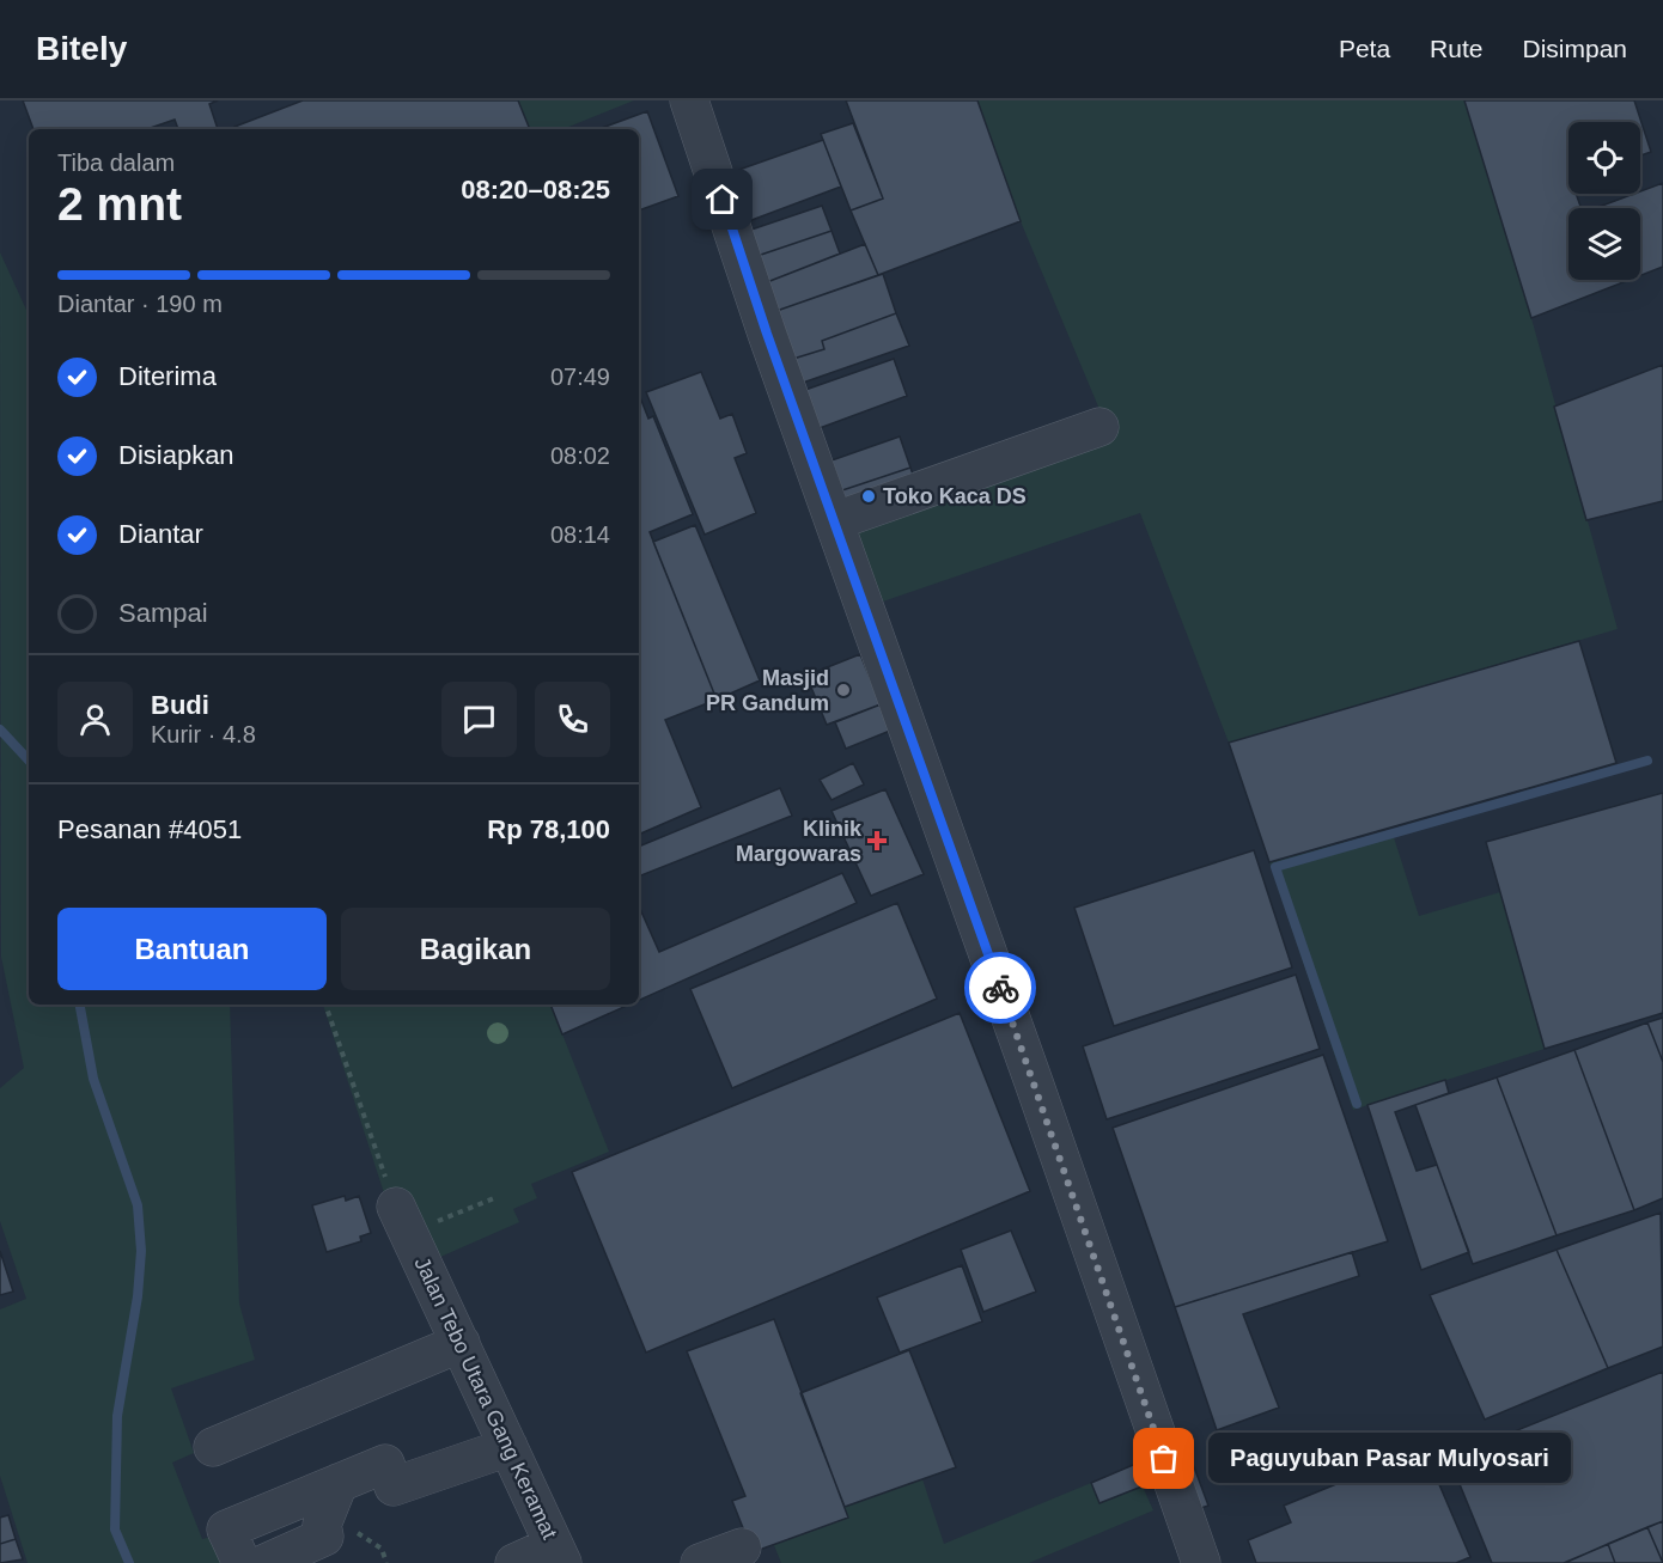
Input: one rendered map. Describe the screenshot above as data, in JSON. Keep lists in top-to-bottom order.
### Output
{
  "streets": {
    "street": ["Jalan Tebo Utara Gang Keramat"]
  },
  "places": {
    "other": ["Toko Kaca DS", "Masjid PR Gandum", "Paguyuban Pasar Mulyosari"],
    "health": ["Klinik Margowaras"]
  },
  "page": {
    "header": "Bitely",
    "nav": ["Peta", "Rute", "Disimpan"],
    "heading": ["2 mnt", "Tiba dalam", "08:20–08:25"],
    "panel": [
      "Budi",
      "Kurir · 4.8",
      "Pesanan #4051",
      "Rp 78,100"
    ],
    "bar": "Diantar · 190 m",
    "list": [
      ["Diterima", "07:49"],
      ["Disiapkan", "08:02"],
      ["Diantar", "08:14"],
      "Sampai"
    ],
    "buttons": ["Bantuan", "Bagikan"],
    "bubble": "Paguyuban Pasar Mulyosari"
  }
}
